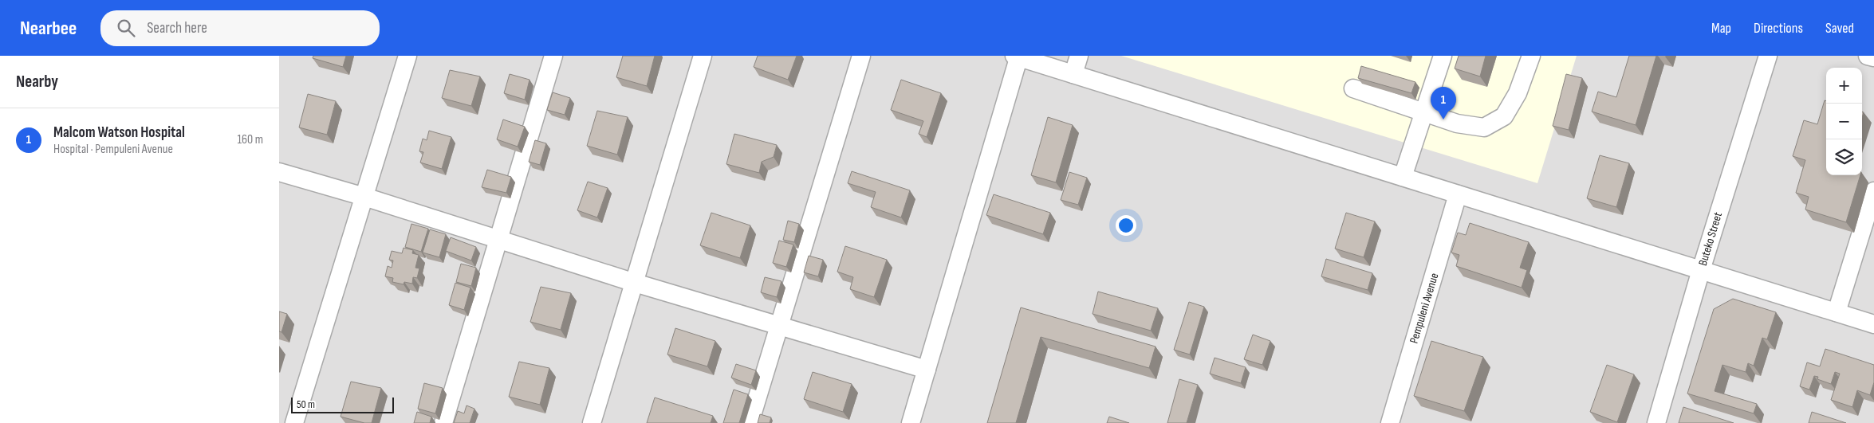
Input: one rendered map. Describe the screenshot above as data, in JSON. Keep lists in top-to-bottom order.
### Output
{
  "streets": {
    "street": ["Buteko Street", "Pempuleni Avenue"]
  },
  "scale_bar": "50 m",
  "page": {
    "header": "Nearbee",
    "search": "Search here",
    "nav": ["Map", "Directions", "Saved"],
    "heading": "Nearby",
    "map_buttons": ["+", "−"],
    "pins": "1",
    "list": [
      {
        "mark": "1",
        "name": "Malcom Watson Hospital",
        "note": "Hospital · Pempuleni Avenue",
        "value": "160 m"
      }
    ],
    "scale": "50 m"
  }
}
